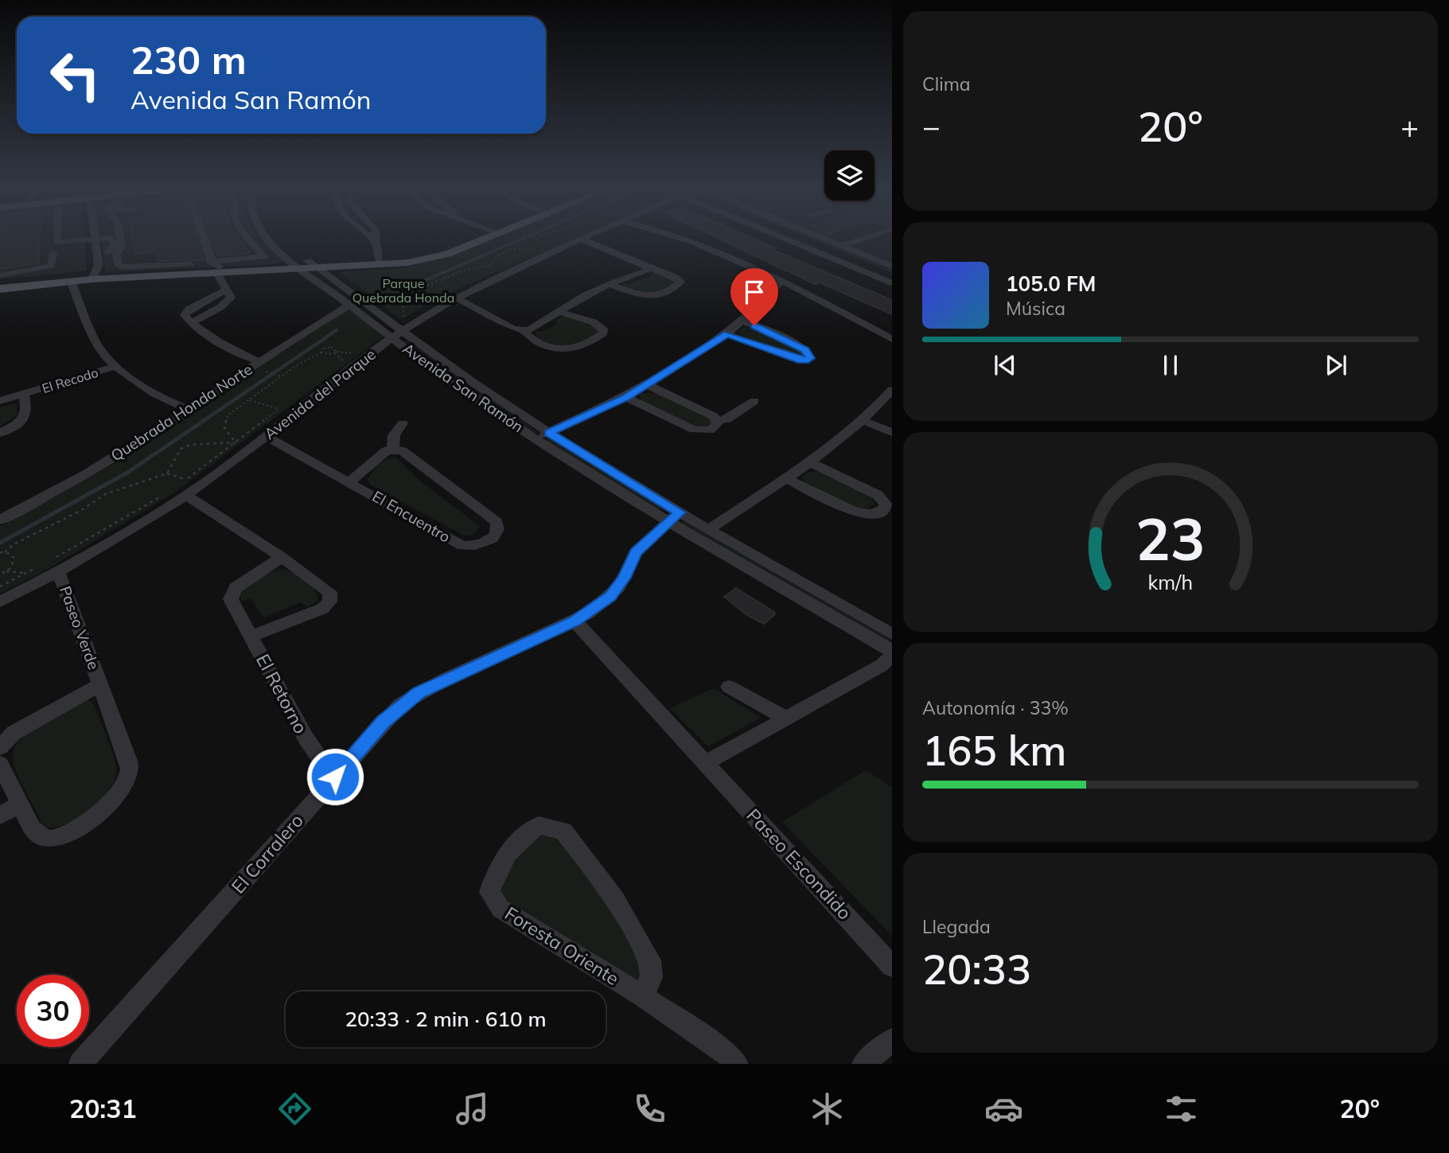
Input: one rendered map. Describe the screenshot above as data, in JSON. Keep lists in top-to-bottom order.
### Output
{
  "streets": {
    "street": [
      "El Recodo",
      "Avenida San Ramón",
      "Avenida del Parque",
      "Quebrada Honda Norte",
      "El Encuentro",
      "Paseo Verde",
      "El Retorno",
      "El Corralero",
      "Paseo Escondido",
      "Foresta Oriente"
    ]
  },
  "crossings": [
    ["Avenida San Ramón", "Avenida del Parque"],
    ["Avenida San Ramón", "Quebrada Honda Norte"],
    ["Avenida San Ramón", "El Corralero"],
    ["Avenida del Parque", "El Encuentro"],
    ["Avenida del Parque", "Paseo Verde"],
    ["Avenida del Parque", "El Retorno"],
    ["El Retorno", "El Corralero"],
    ["El Corralero", "Paseo Escondido"]
  ],
  "parks": ["Parque Quebrada Honda"],
  "page": {
    "tile": [
      "Clima",
      ["Autonomía · 33%", "165 km"],
      ["Llegada", "20:33"]
    ],
    "turn": ["230 m", "Avenida San Ramón"],
    "heat": ["−", "20°", "+"],
    "song": ["105.0 FM", "Música"],
    "limit": "30",
    "trip": "20:33 · 2 min · 610 m",
    "tabs": ["20:31", "20°"],
    "gauge": ["23", "km/h"]
  }
}
